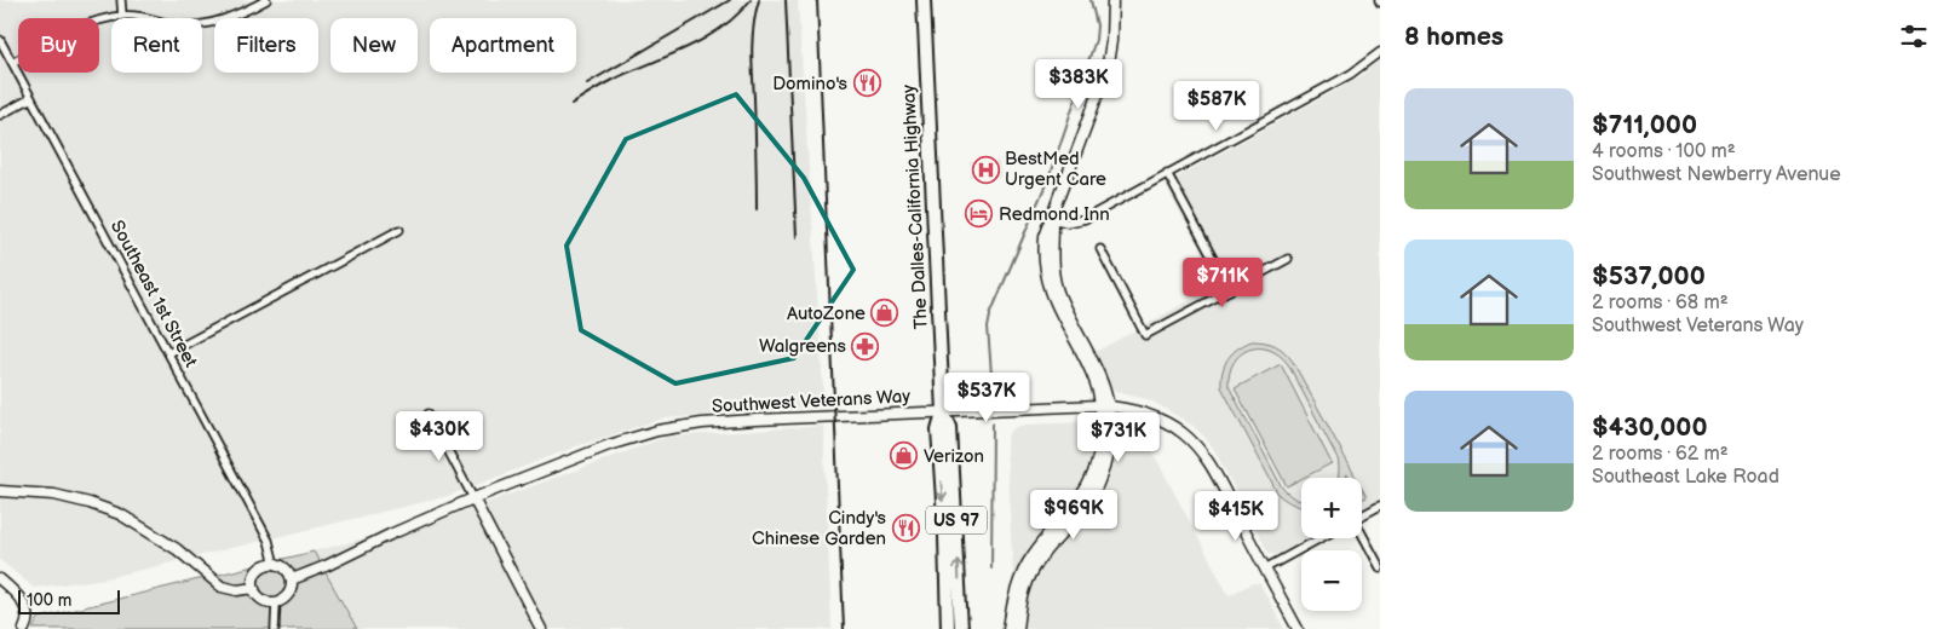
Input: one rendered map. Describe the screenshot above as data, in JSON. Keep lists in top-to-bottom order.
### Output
{
  "streets": {
    "highway": ["The Dalles-California Highway", "US 97"],
    "main road": ["Southwest Veterans Way"],
    "street": ["Southeast 1st Street"]
  },
  "crossings": [
    ["The Dalles-California Highway", "Southwest Veterans Way"],
    ["Southeast 1st Street", "Southwest Veterans Way"]
  ],
  "places": {
    "restaurant": ["Domino's", "Cindy's Chinese Garden"],
    "hospital": ["BestMed Urgent Care"],
    "hotel": ["Redmond Inn"],
    "shop": ["AutoZone", "Verizon"],
    "pharmacy": ["Walgreens"]
  },
  "scale_bar": "100 m",
  "page": {
    "heading": "8 homes",
    "chip": [
      "Buy",
      "Rent",
      "Filters",
      "New",
      "Apartment"
    ],
    "price": [
      "$383K",
      "$587K",
      "$711K",
      "$537K",
      "$430K",
      "$731K",
      "$969K",
      "$415K"
    ],
    "list": [
      {
        "name": "$711,000",
        "note": "4 rooms · 100 m² · Southwest Newberry Avenue"
      },
      {
        "name": "$537,000",
        "note": "2 rooms · 68 m² · Southwest Veterans Way"
      },
      {
        "name": "$430,000",
        "note": "2 rooms · 62 m² · Southeast Lake Road"
      }
    ],
    "map_buttons": ["+", "−"],
    "scale": "100 m"
  }
}
